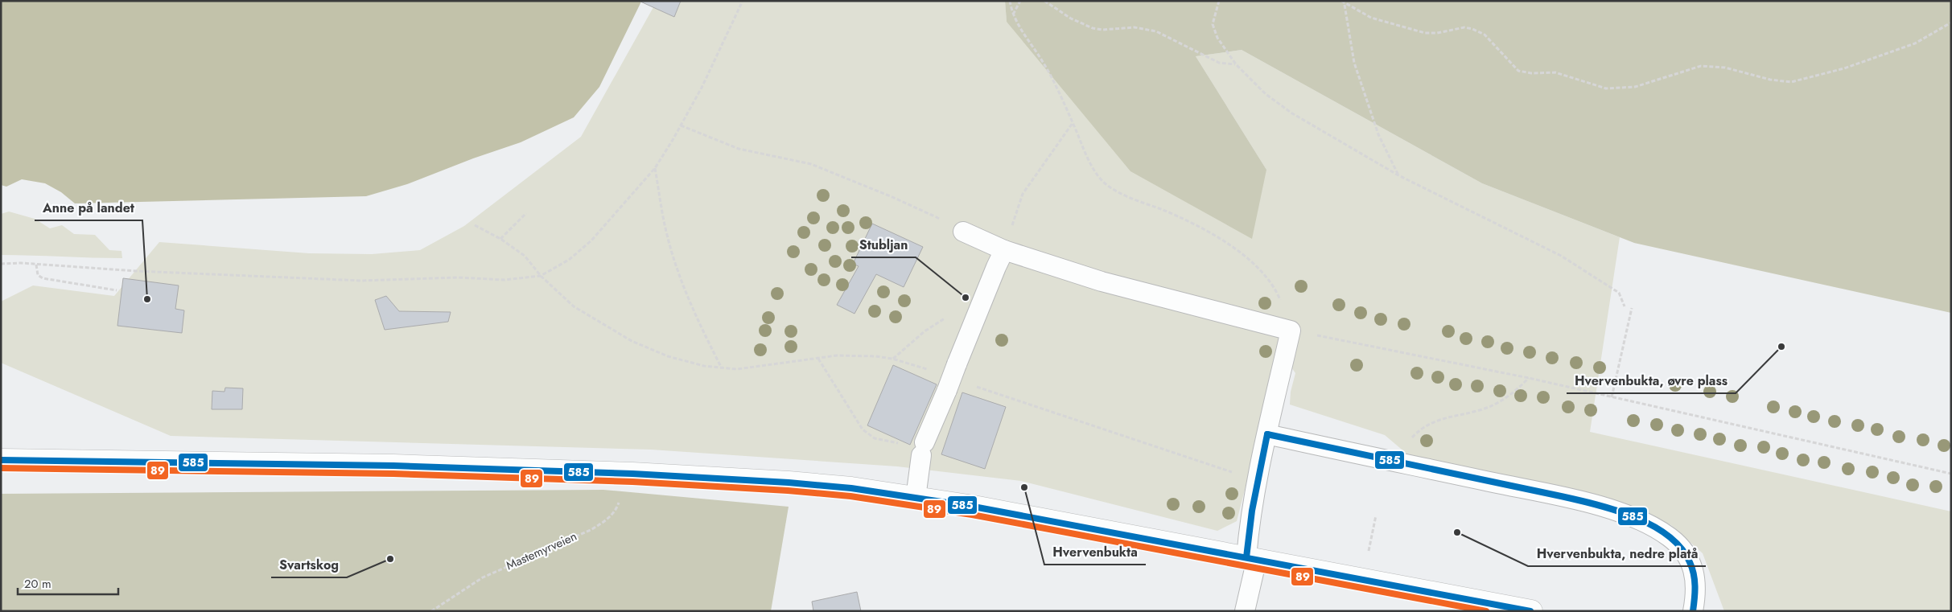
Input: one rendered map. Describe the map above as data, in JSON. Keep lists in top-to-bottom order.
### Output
{
  "streets": {
    "path": ["Mastemyrveien"]
  },
  "places": [
    "Stubljan",
    "Anne på landet",
    "Hvervenbukta, øvre plass",
    "Hvervenbukta",
    "Hvervenbukta, nedre platå",
    "Svartskog"
  ],
  "lines": ["transit line 585", "transit line 89"],
  "scale_bar": "20 m"
}
